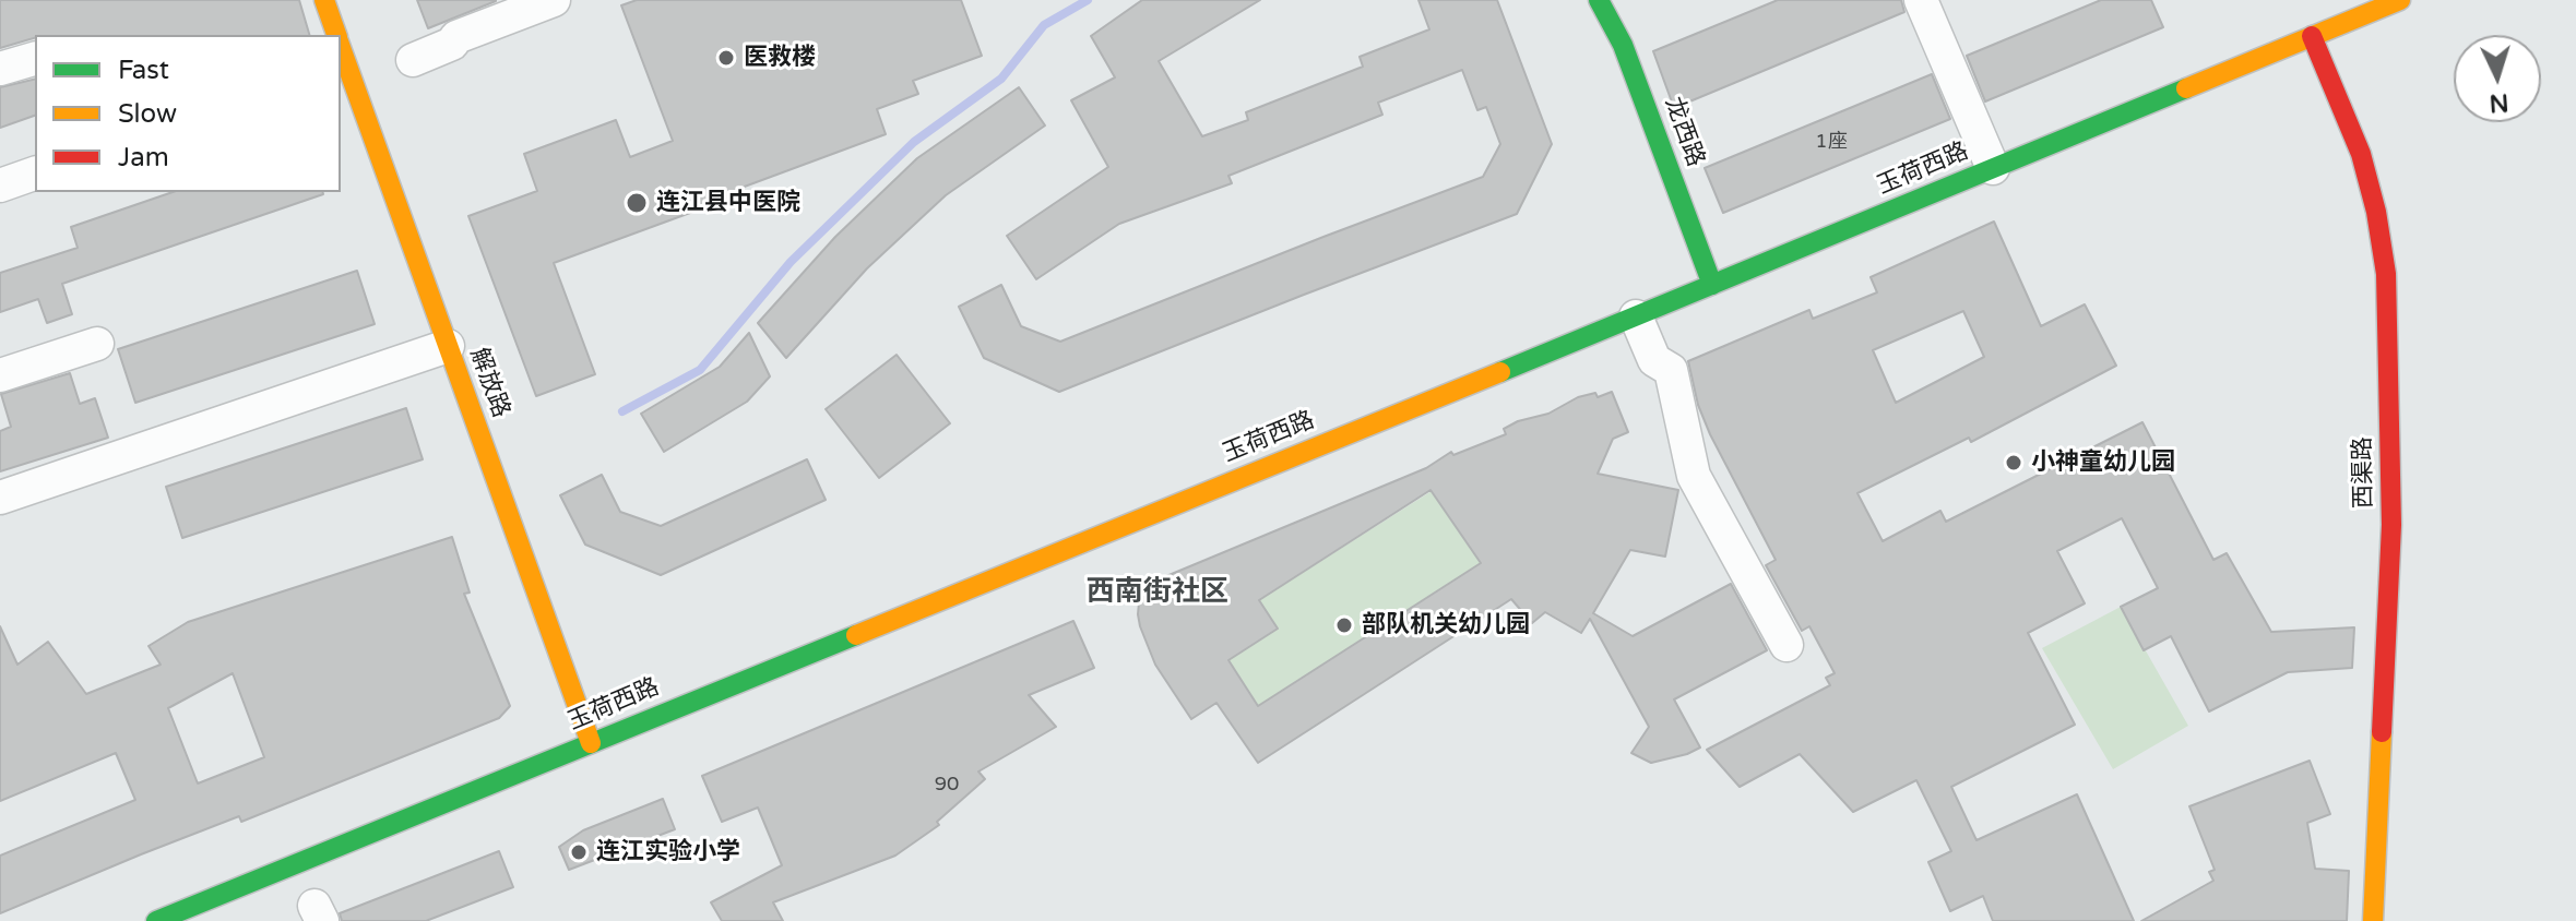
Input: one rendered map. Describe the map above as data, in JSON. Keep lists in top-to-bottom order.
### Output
{
  "streets": {
    "main road": [
      "龙西路",
      "玉荷西路",
      "解放路",
      "西渠路"
    ]
  },
  "crossings": [
    ["龙西路", "玉荷西路"],
    ["玉荷西路", "解放路"],
    ["玉荷西路", "西渠路"]
  ],
  "districts": ["西南街社区"],
  "places": [
    "医救楼",
    "连江县中医院",
    "小神童幼儿园",
    "部队机关幼儿园",
    "连江实验小学"
  ],
  "house_numbers": ["1座", "90"],
  "legend": ["Fast", "Slow", "Jam"],
  "north": "bottom"
}
